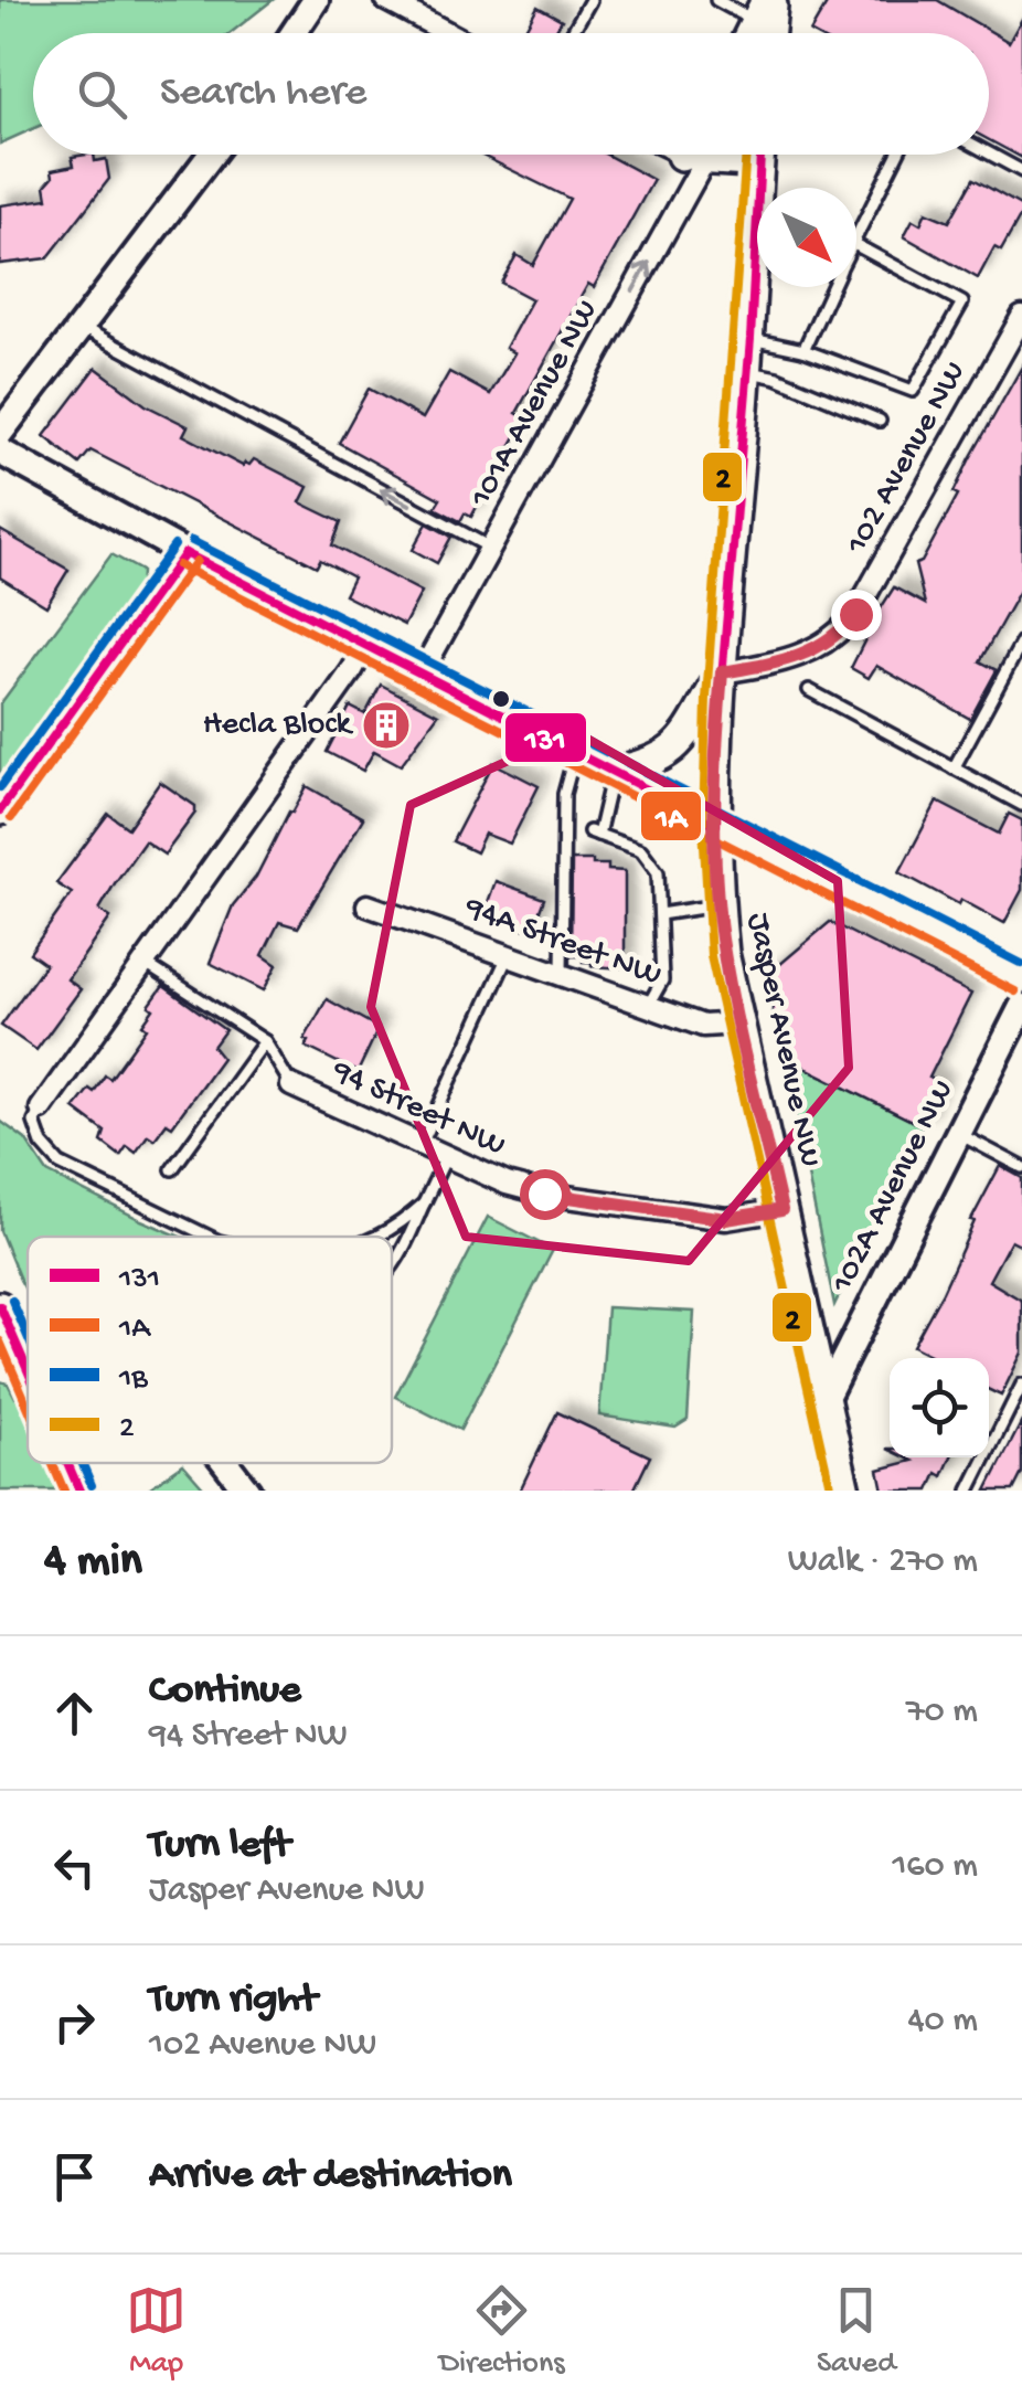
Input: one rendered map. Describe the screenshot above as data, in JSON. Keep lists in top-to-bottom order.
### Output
{
  "streets": {
    "main road": ["Jasper Avenue NW"],
    "street": [
      "101A Avenue NW",
      "102 Avenue NW",
      "94A Street NW",
      "94 Street NW",
      "102A Avenue NW"
    ]
  },
  "crossings": [
    ["102 Avenue NW", "Jasper Avenue NW"],
    ["94A Street NW", "Jasper Avenue NW"],
    ["Jasper Avenue NW", "94 Street NW"],
    ["Jasper Avenue NW", "102A Avenue NW"]
  ],
  "one_way": ["101A Avenue NW"],
  "places": {
    "building": ["Hecla Block"]
  },
  "lines": [
    "transit line 131",
    "transit line 2",
    "transit line 1B",
    "transit line 1A"
  ],
  "legend": [
    "131",
    "1A",
    "1B",
    "2"
  ],
  "north": "bottom right",
  "page": {
    "search": "Search here",
    "heading": ["4 min", "Walk · 270 m"],
    "list": [
      ["Continue", "94 Street NW", "70 m"],
      ["Turn left", "Jasper Avenue NW", "160 m"],
      ["Turn right", "102 Avenue NW", "40 m"],
      "Arrive at destination"
    ],
    "nav": ["Map", "Directions", "Saved"]
  }
}
